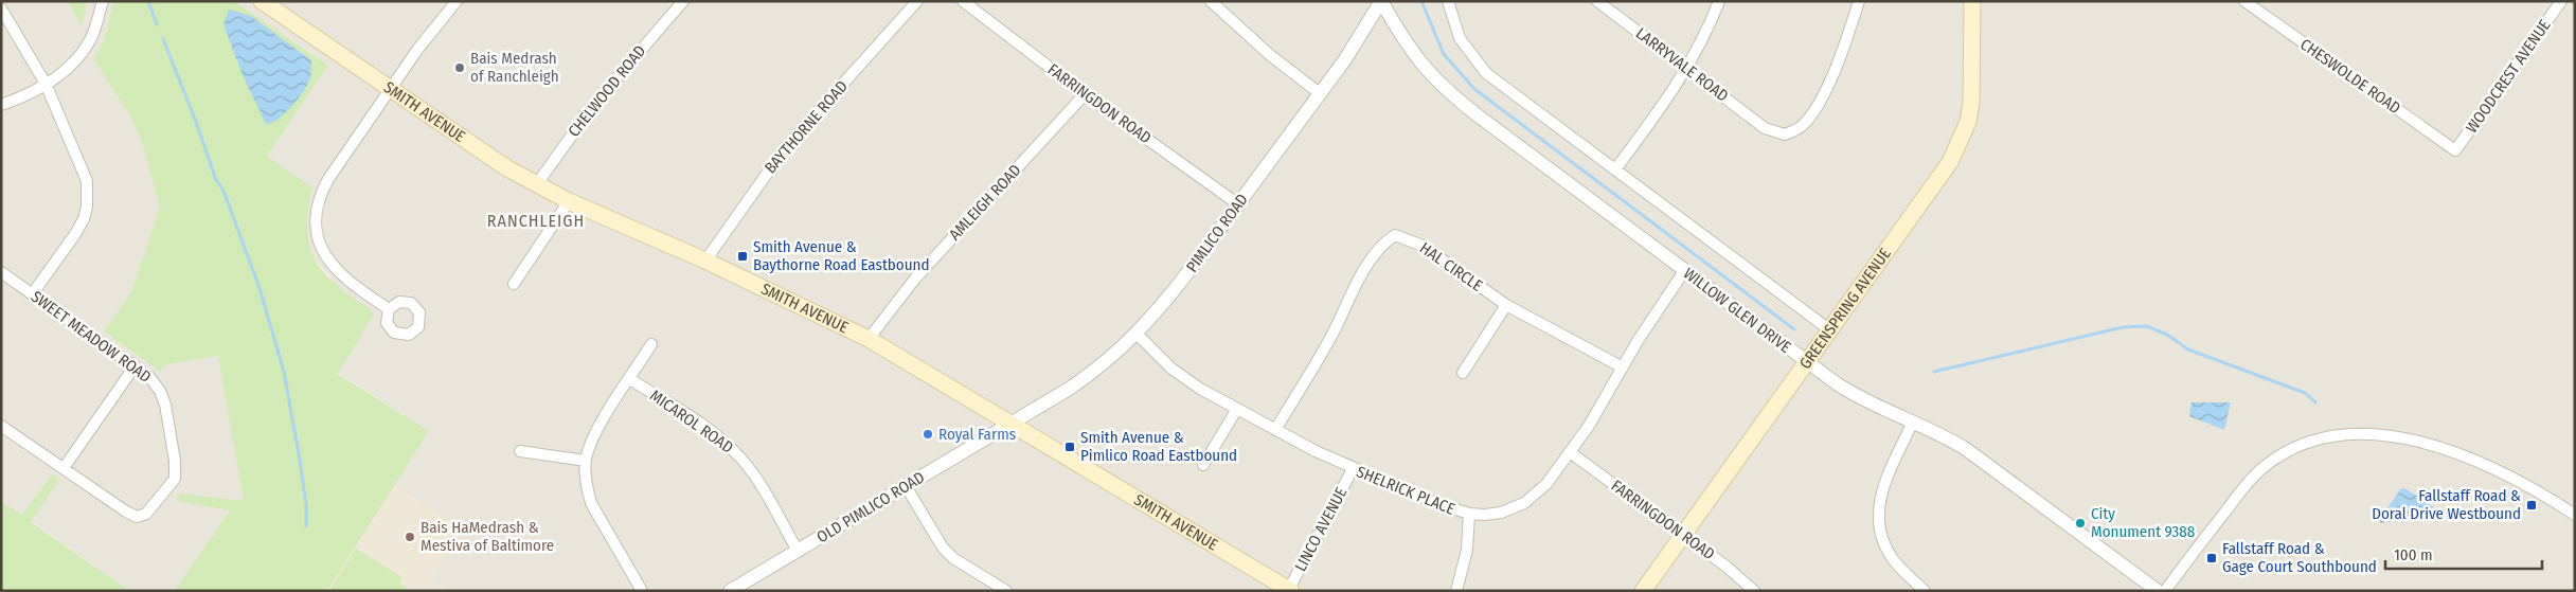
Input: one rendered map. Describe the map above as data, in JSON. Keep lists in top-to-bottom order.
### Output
{
  "streets": {
    "main road": ["SMITH AVENUE", "GREENSPRING AVENUE"],
    "street": [
      "LARRYVALE ROAD",
      "CHESWOLDE ROAD",
      "WOODCREST AVENUE",
      "CHELWOOD ROAD",
      "FARRINGDON ROAD",
      "BAYTHORNE ROAD",
      "AMLEIGH ROAD",
      "PIMLICO ROAD",
      "HAL CIRCLE",
      "WILLOW GLEN DRIVE",
      "SWEET MEADOW ROAD",
      "MICAROL ROAD",
      "SHELRICK PLACE",
      "OLD PIMLICO ROAD",
      "LINCO AVENUE"
    ]
  },
  "crossings": [
    ["CHESWOLDE ROAD", "WOODCREST AVENUE"],
    ["CHELWOOD ROAD", "SMITH AVENUE"],
    ["FARRINGDON ROAD", "AMLEIGH ROAD"],
    ["FARRINGDON ROAD", "PIMLICO ROAD"],
    ["FARRINGDON ROAD", "GREENSPRING AVENUE"],
    ["FARRINGDON ROAD", "SHELRICK PLACE"],
    ["SMITH AVENUE", "BAYTHORNE ROAD"],
    ["SMITH AVENUE", "AMLEIGH ROAD"],
    ["SMITH AVENUE", "PIMLICO ROAD"],
    ["SMITH AVENUE", "OLD PIMLICO ROAD"],
    ["SMITH AVENUE", "LINCO AVENUE"],
    ["PIMLICO ROAD", "WILLOW GLEN DRIVE"],
    ["PIMLICO ROAD", "SHELRICK PLACE"],
    ["PIMLICO ROAD", "OLD PIMLICO ROAD"],
    ["HAL CIRCLE", "SHELRICK PLACE"],
    ["GREENSPRING AVENUE", "WILLOW GLEN DRIVE"],
    ["WILLOW GLEN DRIVE", "SHELRICK PLACE"],
    ["MICAROL ROAD", "OLD PIMLICO ROAD"],
    ["SHELRICK PLACE", "LINCO AVENUE"]
  ],
  "districts": ["RANCHLEIGH"],
  "places": {
    "other": [
      "Bais Medrash of Ranchleigh",
      "Royal Farms",
      "City Monument 9388",
      "Bais HaMedrash & Mestiva of Baltimore"
    ],
    "transit": [
      "Smith Avenue & Baythorne Road Eastbound",
      "Smith Avenue & Pimlico Road Eastbound",
      "Fallstaff Road & Doral Drive Westbound",
      "Fallstaff Road & Gage Court Southbound"
    ]
  },
  "scale_bar": "100 m"
}
